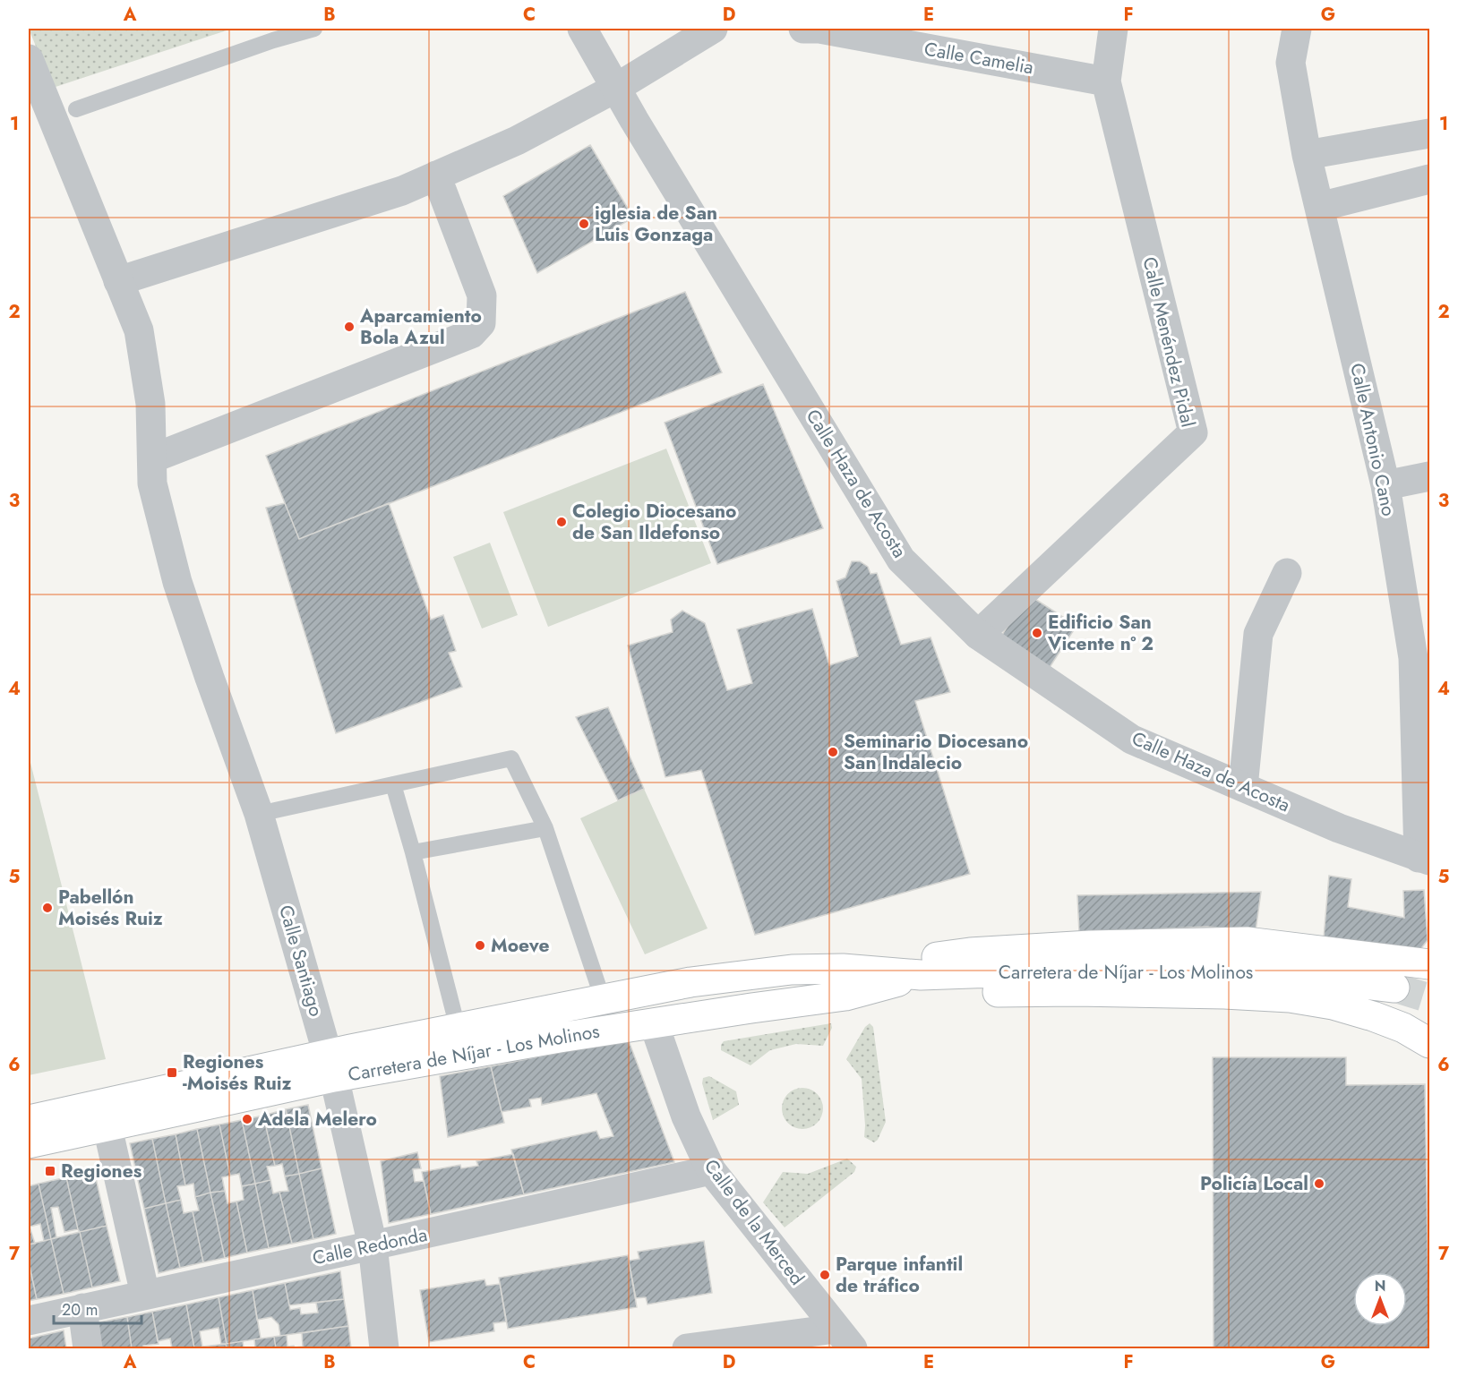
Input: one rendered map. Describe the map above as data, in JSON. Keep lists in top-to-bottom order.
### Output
{
  "streets": {
    "main road": ["Carretera de Níjar - Los Molinos"],
    "street": [
      "Calle Camelia",
      "Calle Menéndez Pidal",
      "Calle Antonio Cano",
      "Calle Haza de Acosta",
      "Calle Santiago",
      "Calle de la Merced",
      "Calle Redonda"
    ]
  },
  "crossings": [
    ["Calle Camelia", "Calle Menéndez Pidal"],
    ["Calle Menéndez Pidal", "Calle Haza de Acosta"],
    ["Calle Antonio Cano", "Calle Haza de Acosta"],
    ["Calle Santiago", "Carretera de Níjar - Los Molinos"],
    ["Calle Santiago", "Calle Redonda"],
    ["Carretera de Níjar - Los Molinos", "Calle de la Merced"],
    ["Calle de la Merced", "Calle Redonda"]
  ],
  "places": {
    "other": [
      "iglesia de San Luis Gonzaga",
      "Aparcamiento Bola Azul",
      "Colegio Diocesano de San Ildefonso",
      "Edificio San Vicente nº 2",
      "Seminario Diocesano San Indalecio",
      "Pabellón Moisés Ruiz",
      "Moeve",
      "Adela Melero",
      "Policía Local",
      "Parque infantil de tráfico"
    ],
    "transit": ["Regiones -Moisés Ruiz", "Regiones"]
  },
  "scale_bar": "20 m",
  "north": "top",
  "grid": {
    "columns": [
      "A",
      "B",
      "C",
      "D",
      "E",
      "F",
      "G"
    ],
    "rows": [
      "1",
      "2",
      "3",
      "4",
      "5",
      "6",
      "7"
    ]
  }
}
